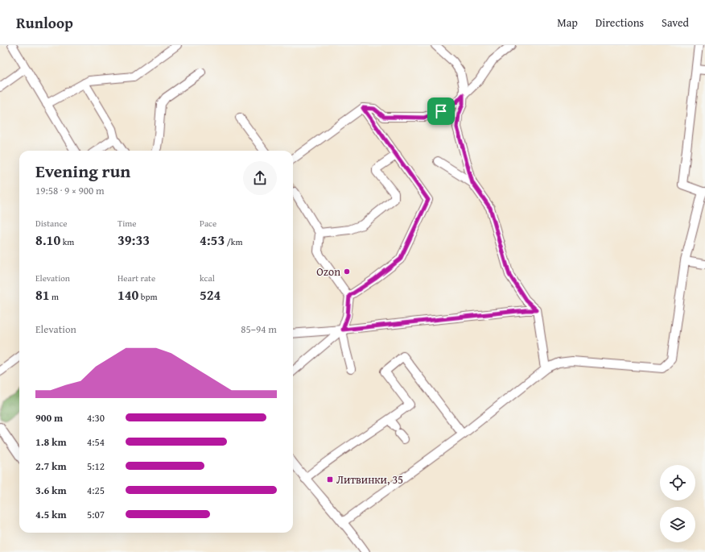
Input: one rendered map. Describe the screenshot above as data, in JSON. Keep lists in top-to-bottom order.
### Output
{
  "places": {
    "other": ["Ozon"],
    "transit": ["Литвинки, 35"]
  },
  "page": {
    "header": "Runloop",
    "nav": ["Map", "Directions", "Saved"],
    "heading": ["Evening run", "19:58 · 9 × 900 m"],
    "stats": [
      ["Distance", "8.10 km"],
      ["Time", "39:33"],
      ["Pace", "4:53 /km"],
      ["Elevation", "81 m"],
      ["Heart rate", "140 bpm"],
      ["kcal", "524"]
    ],
    "chart": ["Elevation", "85–94 m"],
    "list": [
      {
        "name": "900 m",
        "note": "4:30"
      },
      {
        "name": "1.8 km",
        "note": "4:54"
      },
      {
        "name": "2.7 km",
        "note": "5:12"
      },
      {
        "name": "3.6 km",
        "note": "4:25"
      },
      {
        "name": "4.5 km",
        "note": "5:07"
      }
    ]
  }
}
